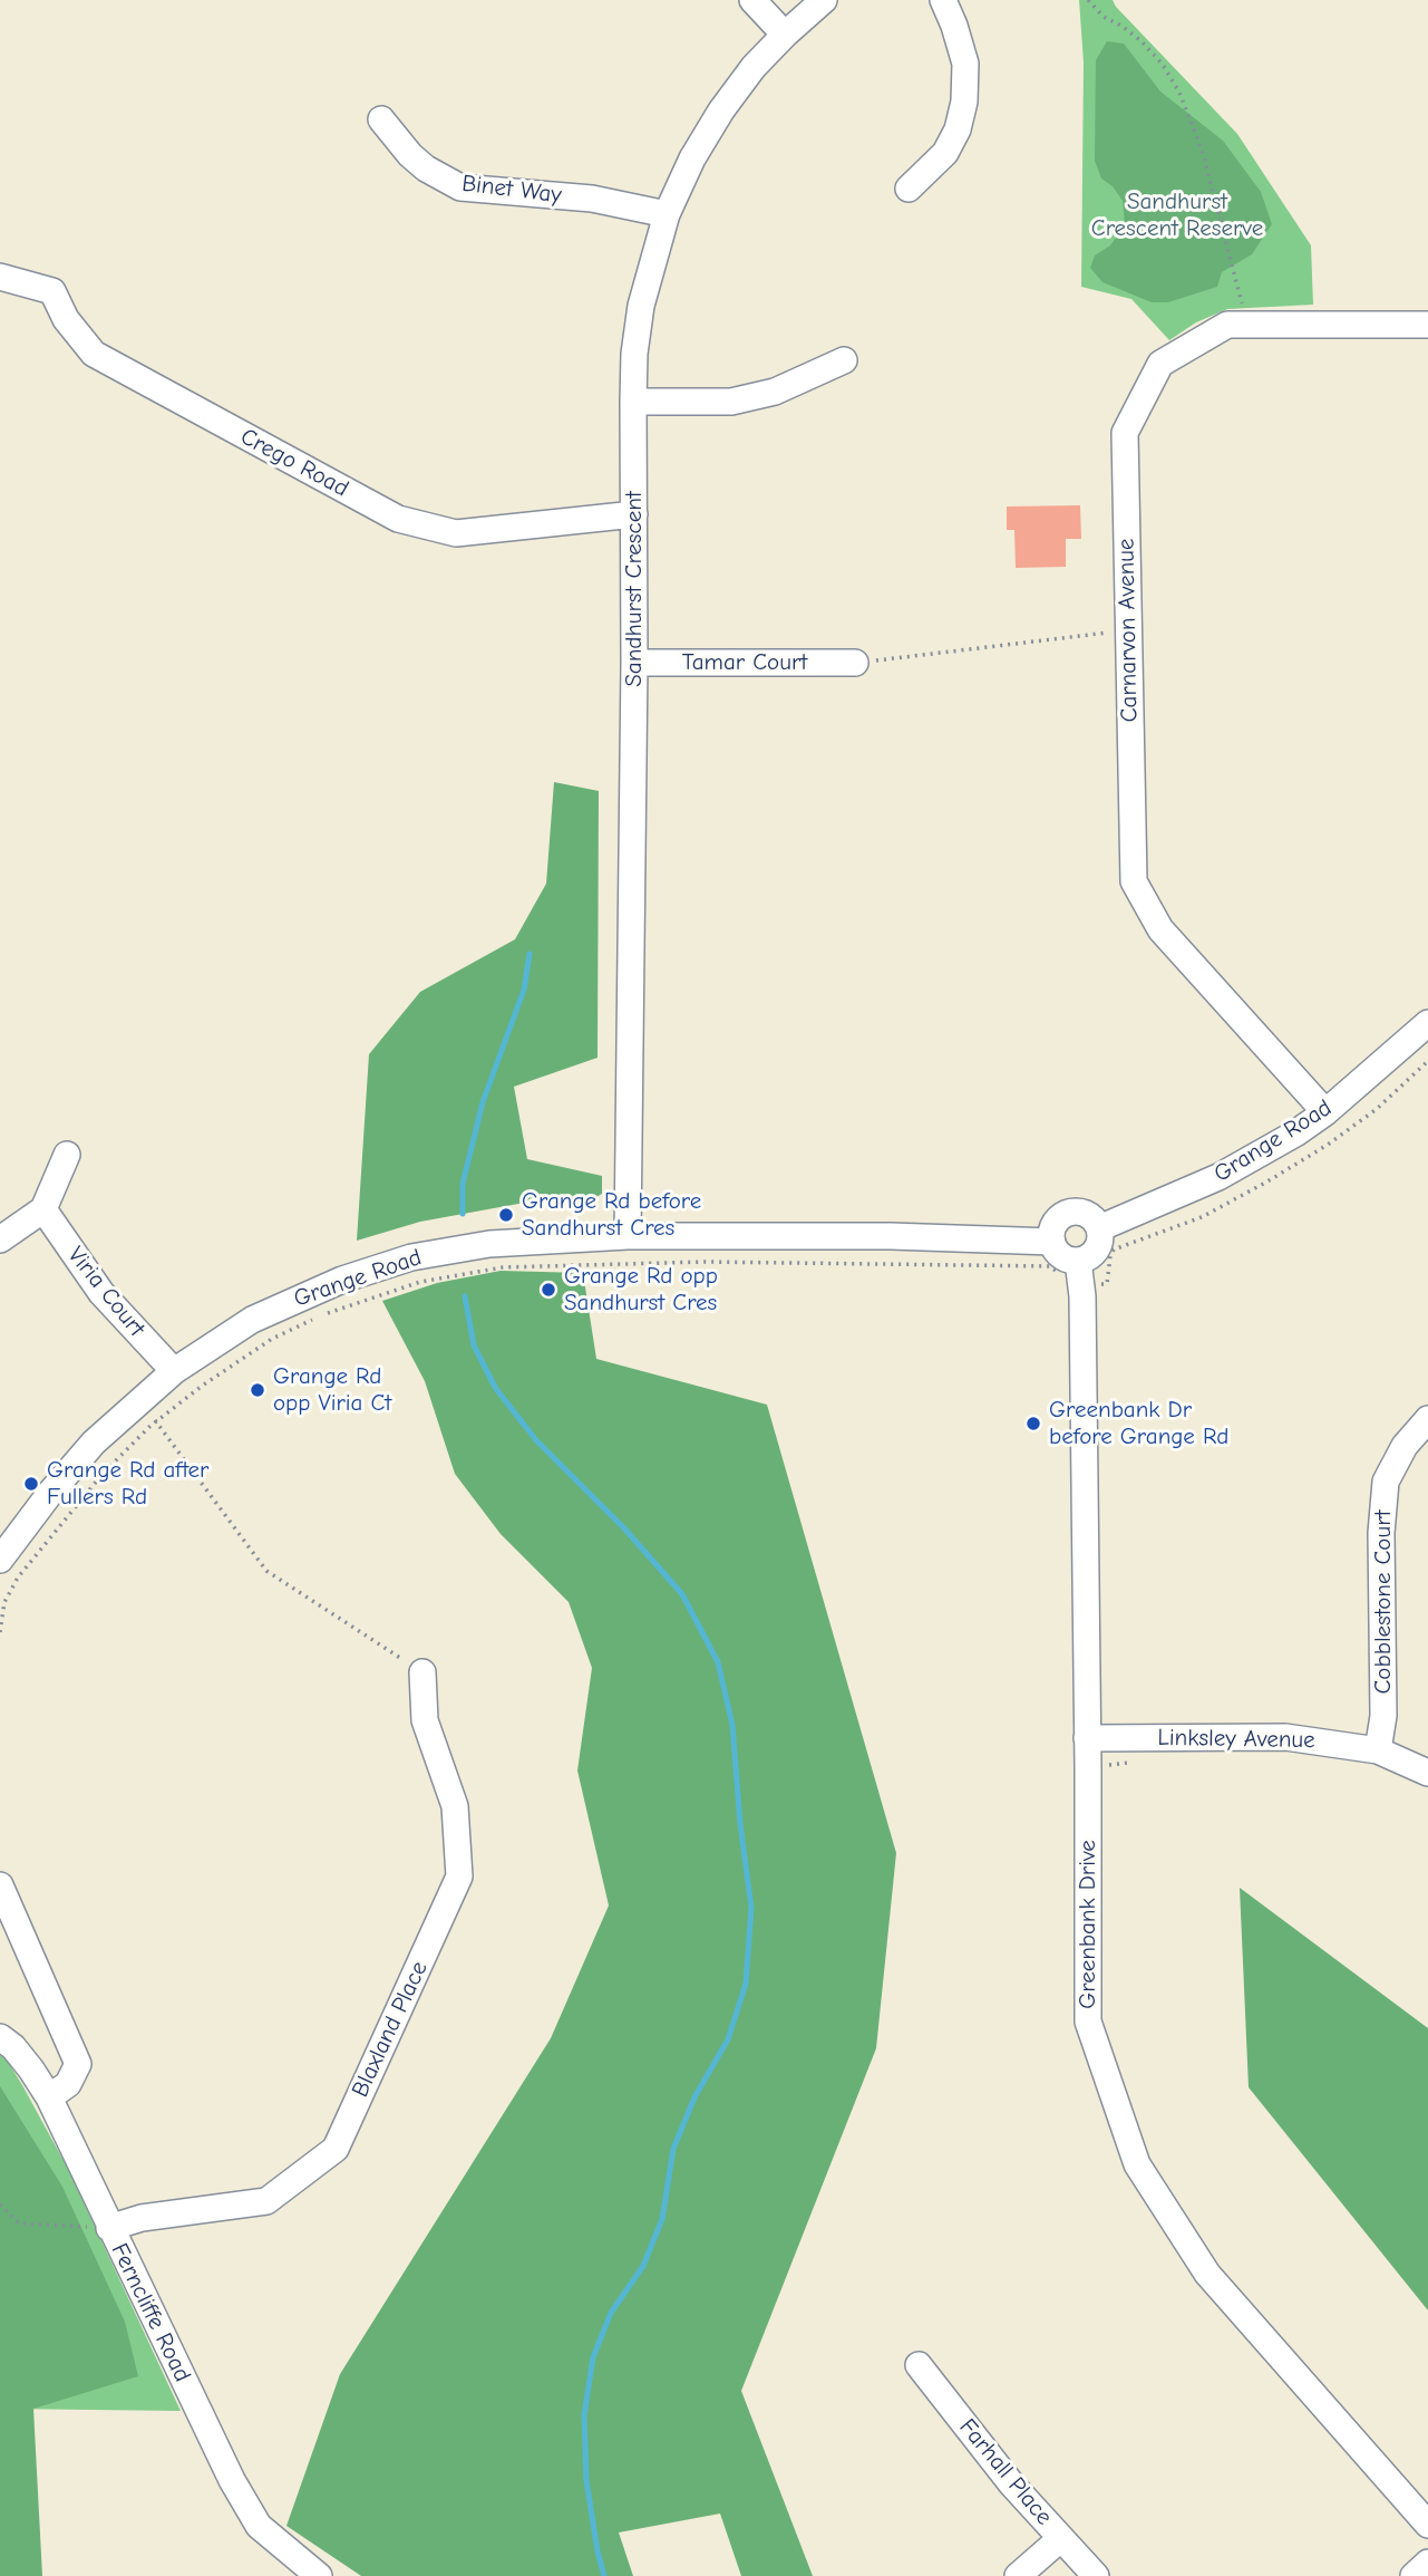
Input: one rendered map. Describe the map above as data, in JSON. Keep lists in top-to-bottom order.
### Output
{
  "streets": {
    "street": [
      "Binet Way",
      "Crego Road",
      "Sandhurst Crescent",
      "Carnarvon Avenue",
      "Tamar Court",
      "Grange Road",
      "Viria Court",
      "Cobblestone Court",
      "Linksley Avenue",
      "Greenbank Drive",
      "Blaxland Place",
      "Ferncliffe Road",
      "Farhall Place"
    ]
  },
  "crossings": [
    ["Binet Way", "Sandhurst Crescent"],
    ["Crego Road", "Sandhurst Crescent"],
    ["Sandhurst Crescent", "Tamar Court"],
    ["Sandhurst Crescent", "Grange Road"],
    ["Carnarvon Avenue", "Grange Road"],
    ["Grange Road", "Viria Court"],
    ["Grange Road", "Greenbank Drive"],
    ["Cobblestone Court", "Linksley Avenue"],
    ["Linksley Avenue", "Greenbank Drive"],
    ["Blaxland Place", "Ferncliffe Road"]
  ],
  "parks": ["Sandhurst Crescent Reserve"],
  "places": [
    "Grange Rd before Sandhurst Cres",
    "Grange Rd opp Sandhurst Cres",
    "Grange Rd opp Viria Ct",
    "Greenbank Dr before Grange Rd",
    "Grange Rd after Fullers Rd"
  ]
}
